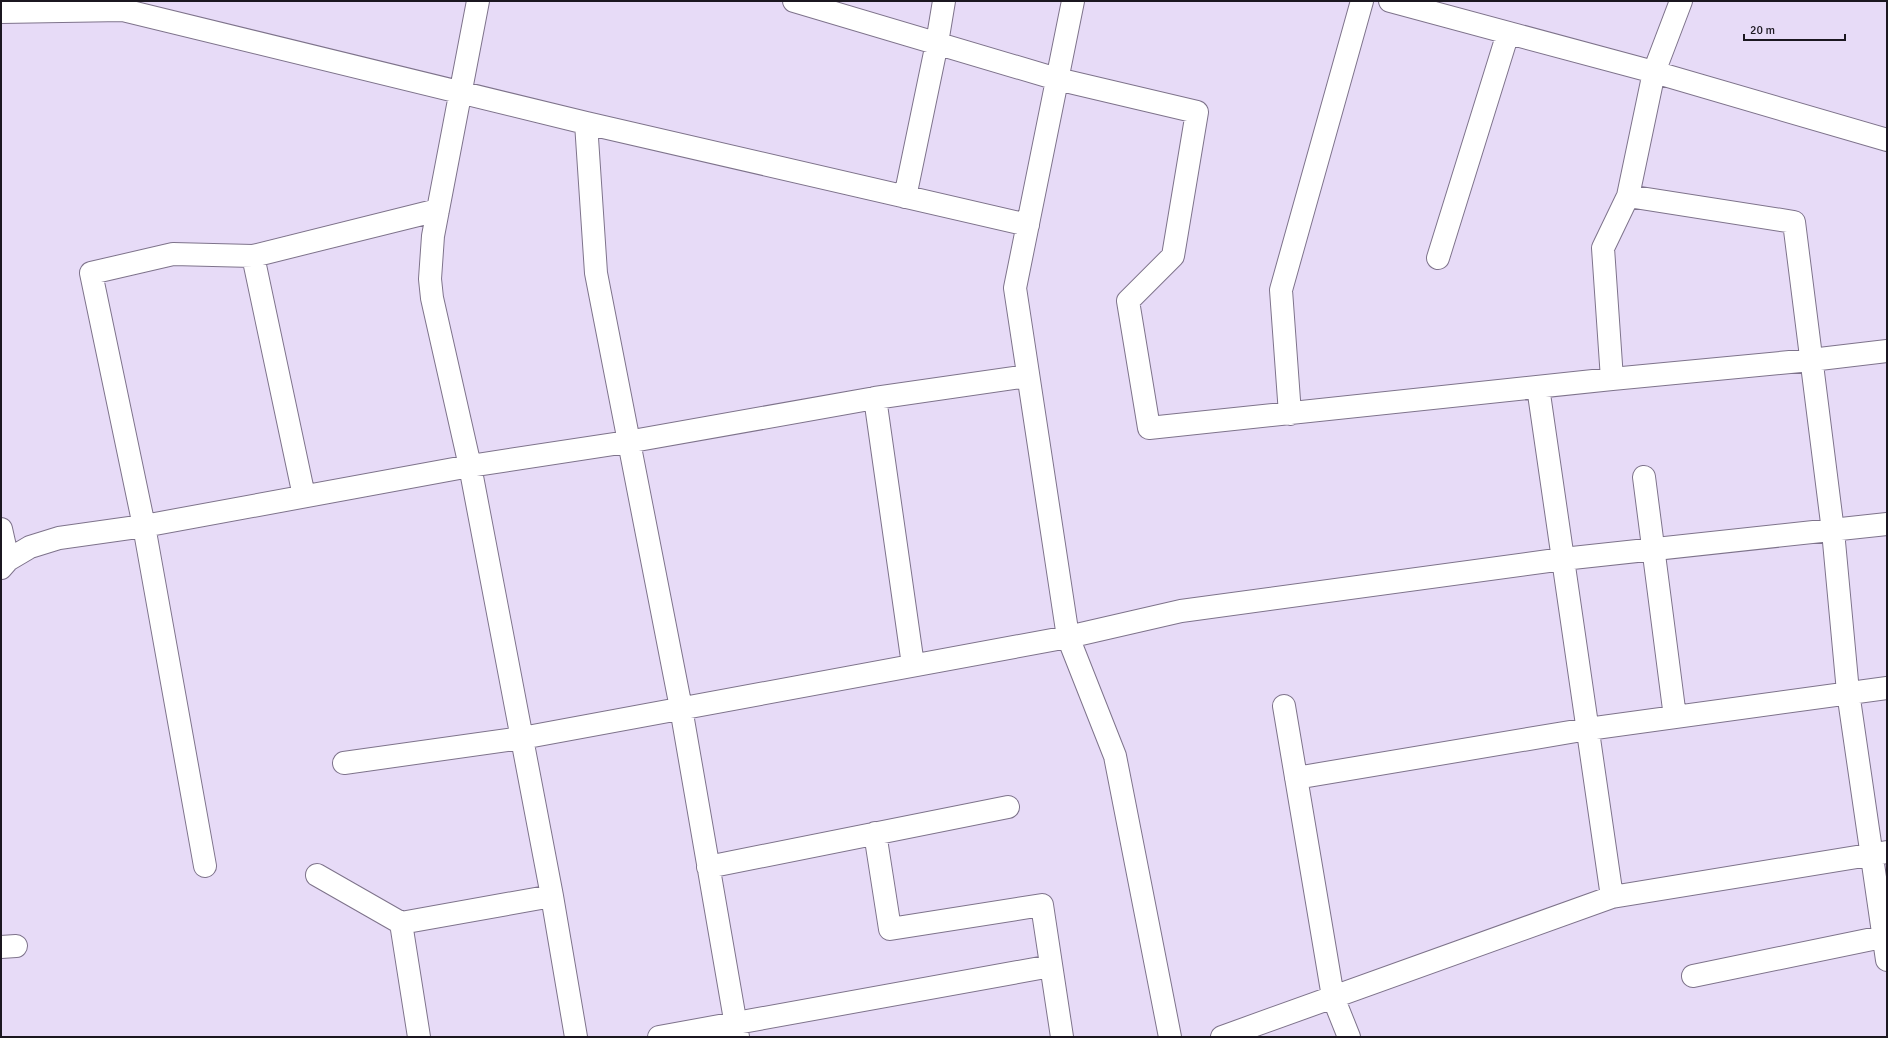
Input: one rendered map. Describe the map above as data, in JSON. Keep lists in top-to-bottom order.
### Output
{
  "scale_bar": "20 m"
}
